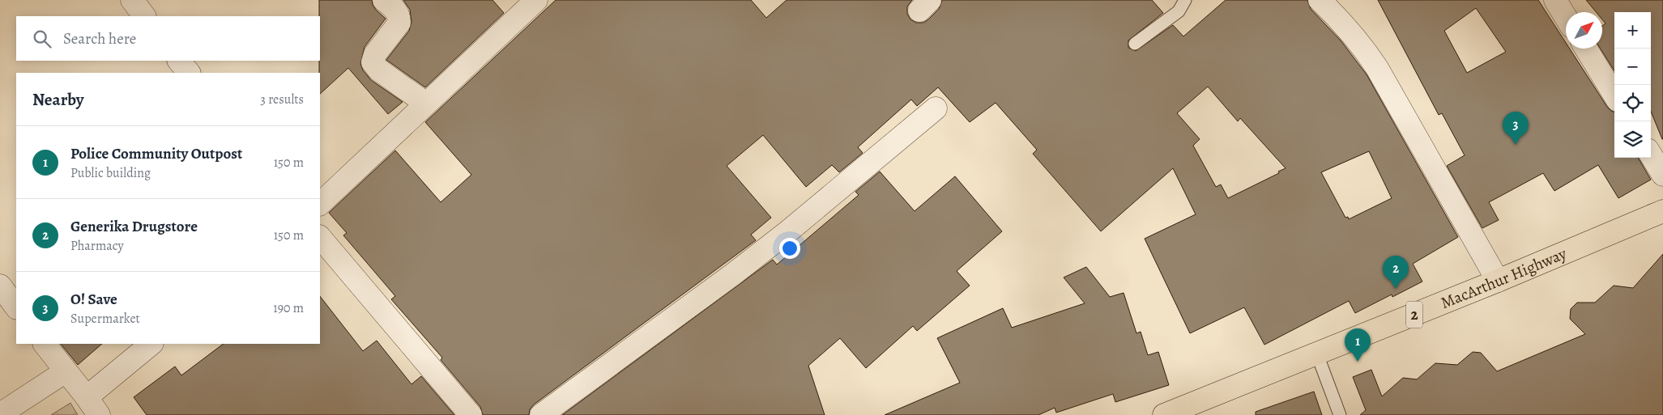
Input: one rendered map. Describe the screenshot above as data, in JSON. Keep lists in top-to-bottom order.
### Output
{
  "streets": {
    "highway": ["MacArthur Highway", "2"]
  },
  "north": "top right",
  "page": {
    "map_buttons": ["+", "−"],
    "search": "Search here",
    "heading": ["Nearby", "3 results"],
    "pins": ["3", "2", "1"],
    "list": [
      {
        "mark": "1",
        "name": "Police Community Outpost",
        "note": "Public building",
        "value": "150 m"
      },
      {
        "mark": "2",
        "name": "Generika Drugstore",
        "note": "Pharmacy",
        "value": "150 m"
      },
      {
        "mark": "3",
        "name": "O! Save",
        "note": "Supermarket",
        "value": "190 m"
      }
    ]
  }
}
